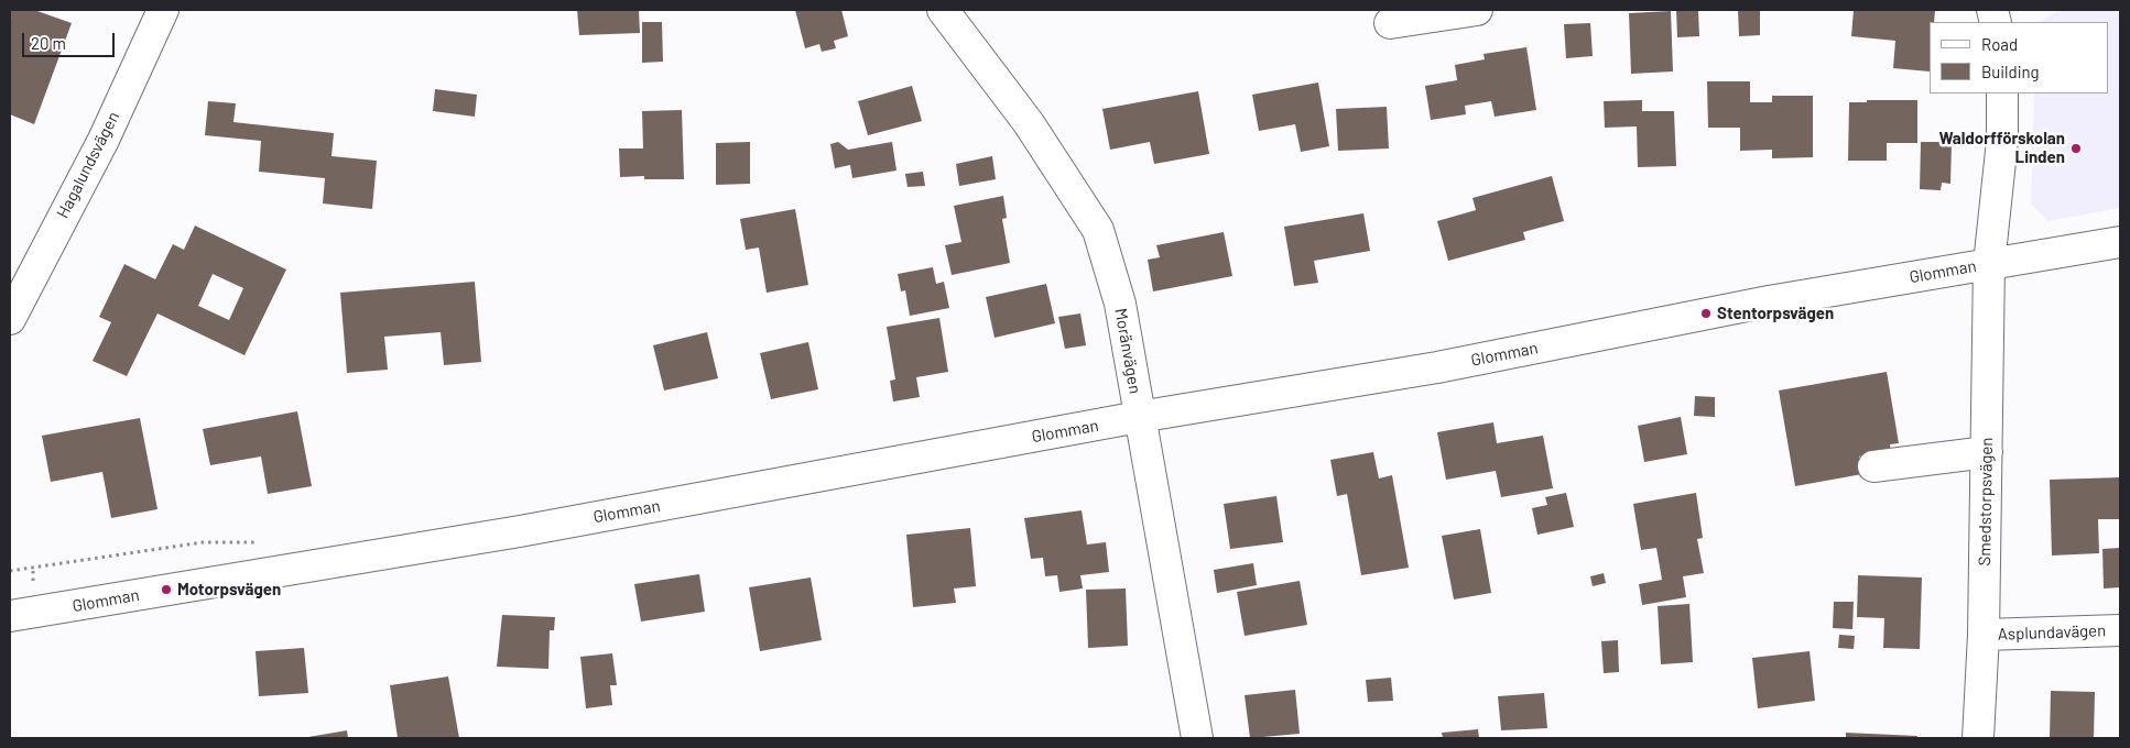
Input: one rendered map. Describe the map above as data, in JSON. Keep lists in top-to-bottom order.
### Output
{
  "streets": {
    "street": [
      "Hagalundsvägen",
      "Glomman",
      "Moränvägen",
      "Smedstorpsvägen",
      "Asplundavägen"
    ]
  },
  "crossings": [
    ["Glomman", "Moränvägen"],
    ["Glomman", "Smedstorpsvägen"],
    ["Smedstorpsvägen", "Asplundavägen"]
  ],
  "places": ["Waldorfförskolan Linden", "Stentorpsvägen", "Motorpsvägen"],
  "legend": ["Road", "Building"],
  "scale_bar": "20 m"
}
